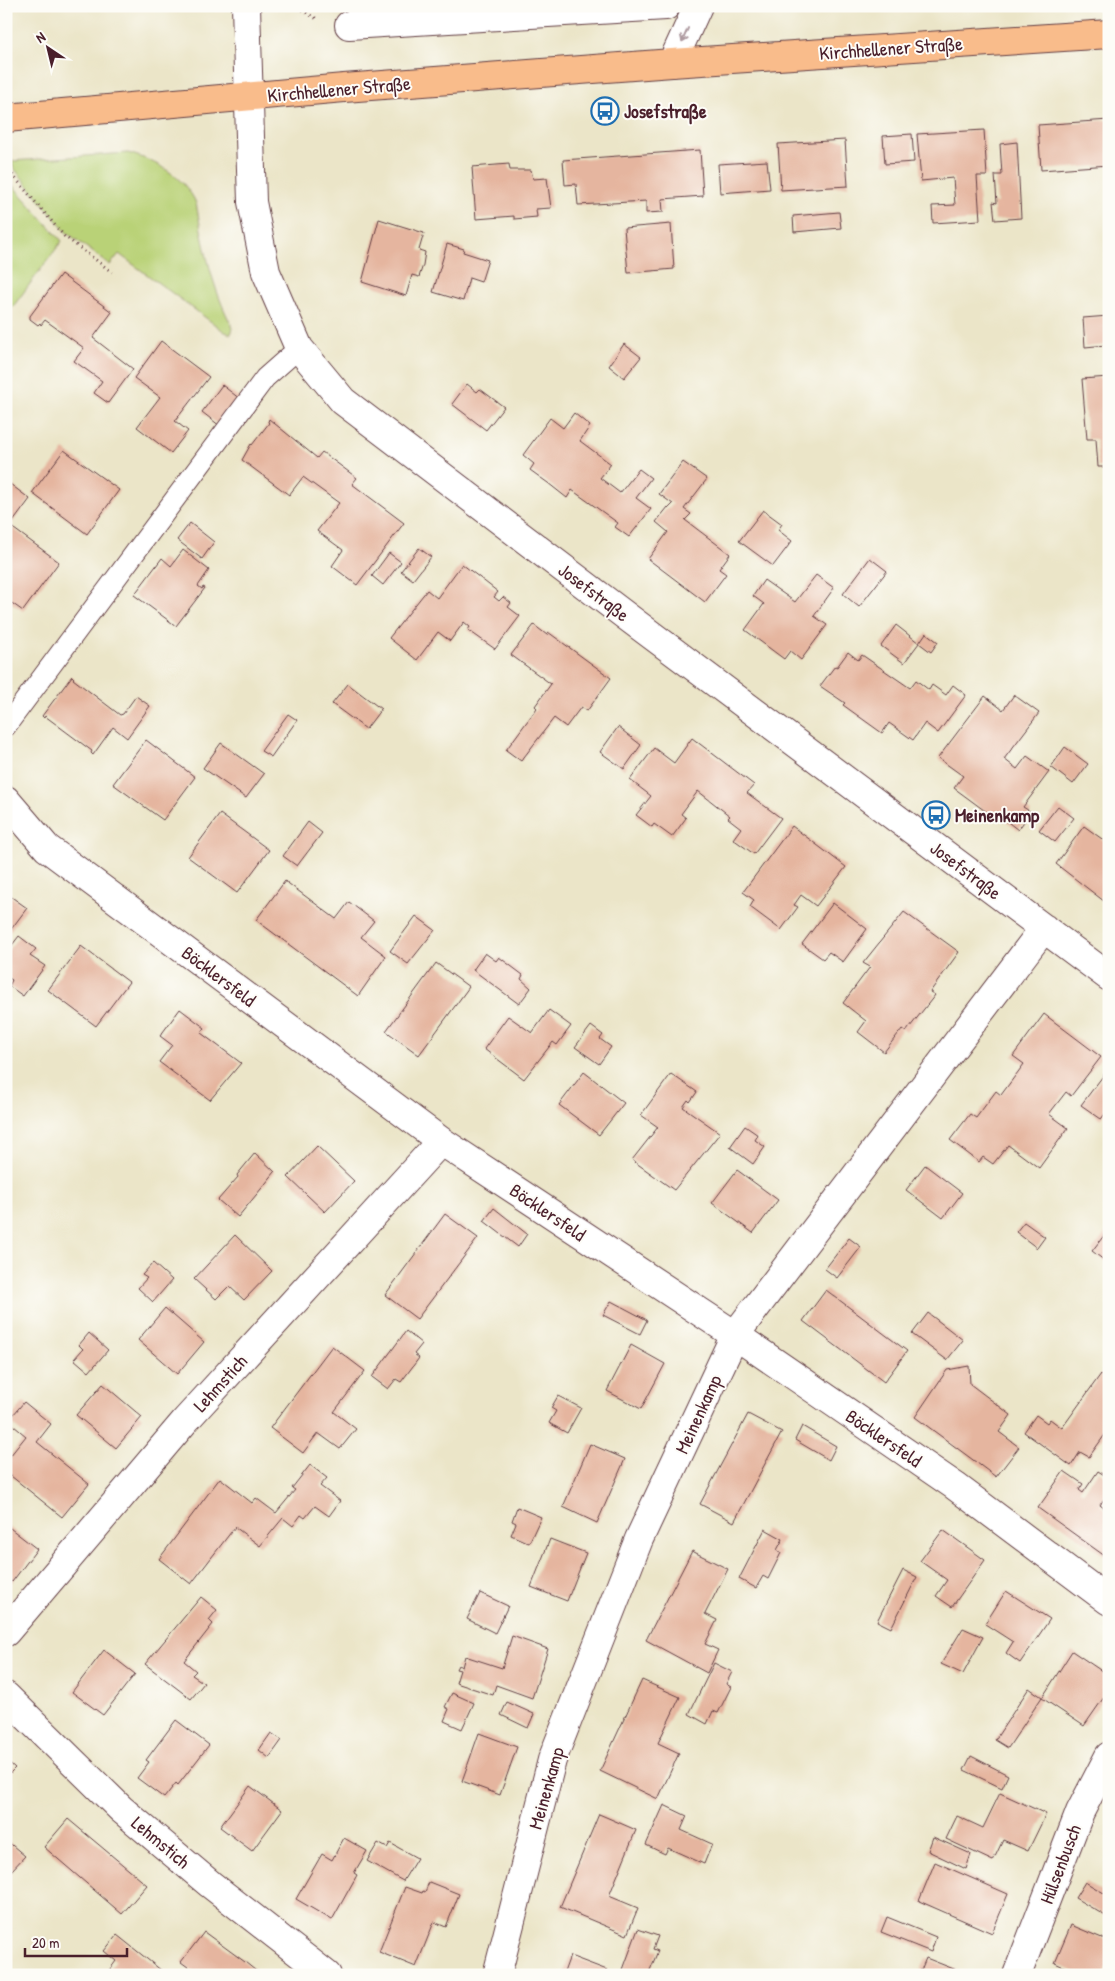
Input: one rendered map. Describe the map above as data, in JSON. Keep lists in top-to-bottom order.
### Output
{
  "streets": {
    "main road": ["Kirchhellener Straße"],
    "street": [
      "Josefstraße",
      "Böcklersfeld",
      "Lehmstich",
      "Meinenkamp",
      "Hülsenbusch"
    ]
  },
  "crossings": [
    ["Kirchhellener Straße", "Josefstraße"],
    ["Josefstraße", "Meinenkamp"],
    ["Böcklersfeld", "Lehmstich"],
    ["Böcklersfeld", "Meinenkamp"]
  ],
  "places": {
    "bus stop": ["Josefstraße", "Meinenkamp"]
  },
  "scale_bar": "20 m",
  "north": "top left"
}
